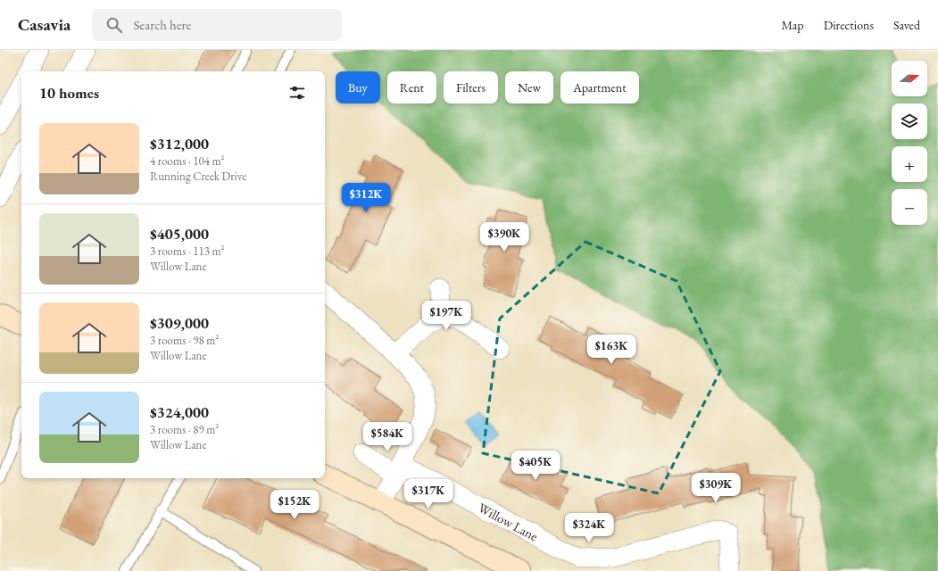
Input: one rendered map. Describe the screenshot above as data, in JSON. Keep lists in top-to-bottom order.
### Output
{
  "streets": {
    "street": ["Willow Lane"]
  },
  "north": "right",
  "page": {
    "header": "Casavia",
    "search": "Search here",
    "nav": ["Map", "Directions", "Saved"],
    "map_buttons": ["+", "−"],
    "chip": [
      "Buy",
      "Rent",
      "Filters",
      "New",
      "Apartment"
    ],
    "heading": "10 homes",
    "list": [
      {
        "name": "$312,000",
        "note": "4 rooms · 104 m² · Running Creek Drive"
      },
      {
        "name": "$405,000",
        "note": "3 rooms · 113 m² · Willow Lane"
      },
      {
        "name": "$309,000",
        "note": "3 rooms · 98 m² · Willow Lane"
      },
      {
        "name": "$324,000",
        "note": "3 rooms · 89 m² · Willow Lane"
      }
    ],
    "price": [
      "$312K",
      "$390K",
      "$197K",
      "$163K",
      "$584K",
      "$405K",
      "$309K",
      "$317K",
      "$152K",
      "$324K"
    ]
  }
}
